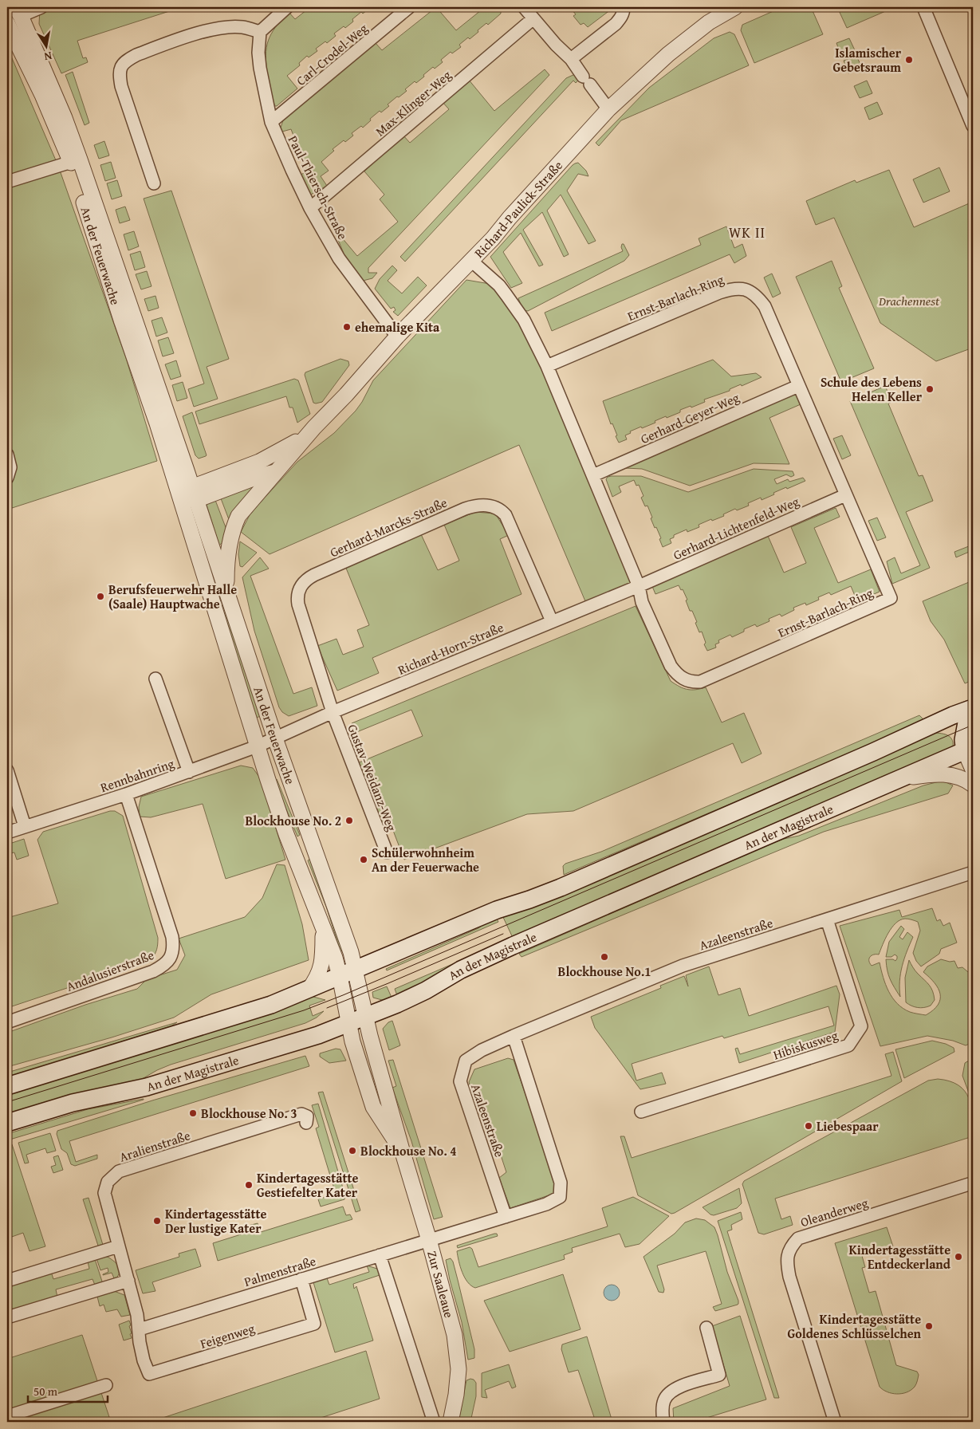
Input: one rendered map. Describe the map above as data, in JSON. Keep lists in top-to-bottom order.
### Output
{
  "streets": {
    "main road": ["An der Magistrale"],
    "street": [
      "Carl-Crodel-Weg",
      "Max-Klinger-Weg",
      "Paul-Thiersch-Straße",
      "Richard-Paulick-Straße",
      "An der Feuerwache",
      "Ernst-Barlach-Ring",
      "Gerhard-Geyer-Weg",
      "Gerhard-Marcks-Straße",
      "Gerhard-Lichtenfeld-Weg",
      "Richard-Horn-Straße",
      "Rennbahnring",
      "Gustav-Weidanz-Weg",
      "Azaleenstraße",
      "Andalusierstraße",
      "Hibiskusweg",
      "Aralienstraße",
      "Oleanderweg",
      "Palmenstraße",
      "Zur Saaleaue",
      "Feigenweg"
    ]
  },
  "crossings": [
    ["Carl-Crodel-Weg", "Paul-Thiersch-Straße"],
    ["Max-Klinger-Weg", "Paul-Thiersch-Straße"],
    ["Paul-Thiersch-Straße", "Richard-Paulick-Straße"],
    ["Richard-Paulick-Straße", "An der Feuerwache"],
    ["Richard-Paulick-Straße", "Ernst-Barlach-Ring"],
    ["An der Feuerwache", "Richard-Horn-Straße"],
    ["An der Feuerwache", "Rennbahnring"],
    ["An der Feuerwache", "Zur Saaleaue"],
    ["Ernst-Barlach-Ring", "Gerhard-Geyer-Weg"],
    ["Ernst-Barlach-Ring", "Gerhard-Lichtenfeld-Weg"],
    ["Ernst-Barlach-Ring", "Richard-Horn-Straße"],
    ["Gerhard-Marcks-Straße", "Richard-Horn-Straße"],
    ["Gerhard-Marcks-Straße", "Gustav-Weidanz-Weg"],
    ["Gerhard-Lichtenfeld-Weg", "Richard-Horn-Straße"],
    ["Richard-Horn-Straße", "Rennbahnring"],
    ["Richard-Horn-Straße", "Gustav-Weidanz-Weg"],
    ["Rennbahnring", "Andalusierstraße"],
    ["An der Magistrale", "Zur Saaleaue"],
    ["Azaleenstraße", "Hibiskusweg"],
    ["Aralienstraße", "Palmenstraße"],
    ["Aralienstraße", "Feigenweg"],
    ["Palmenstraße", "Zur Saaleaue"],
    ["Palmenstraße", "Feigenweg"]
  ],
  "districts": ["WK II"],
  "parks": ["Drachennest"],
  "places": [
    "Islamischer Gebetsraum",
    "ehemalige Kita",
    "Schule des Lebens Helen Keller",
    "Berufsfeuerwehr Halle (Saale) Hauptwache",
    "Blockhouse No. 2",
    "Schülerwohnheim An der Feuerwache",
    "Blockhouse No.1",
    "Blockhouse No. 3",
    "Liebespaar",
    "Blockhouse No. 4",
    "Kindertagesstätte Gestiefelter Kater",
    "Kindertagesstätte Der lustige Kater",
    "Kindertagesstätte Entdeckerland",
    "Kindertagesstätte Goldenes Schlüsselchen"
  ],
  "scale_bar": "50 m",
  "north": "bottom"
}
